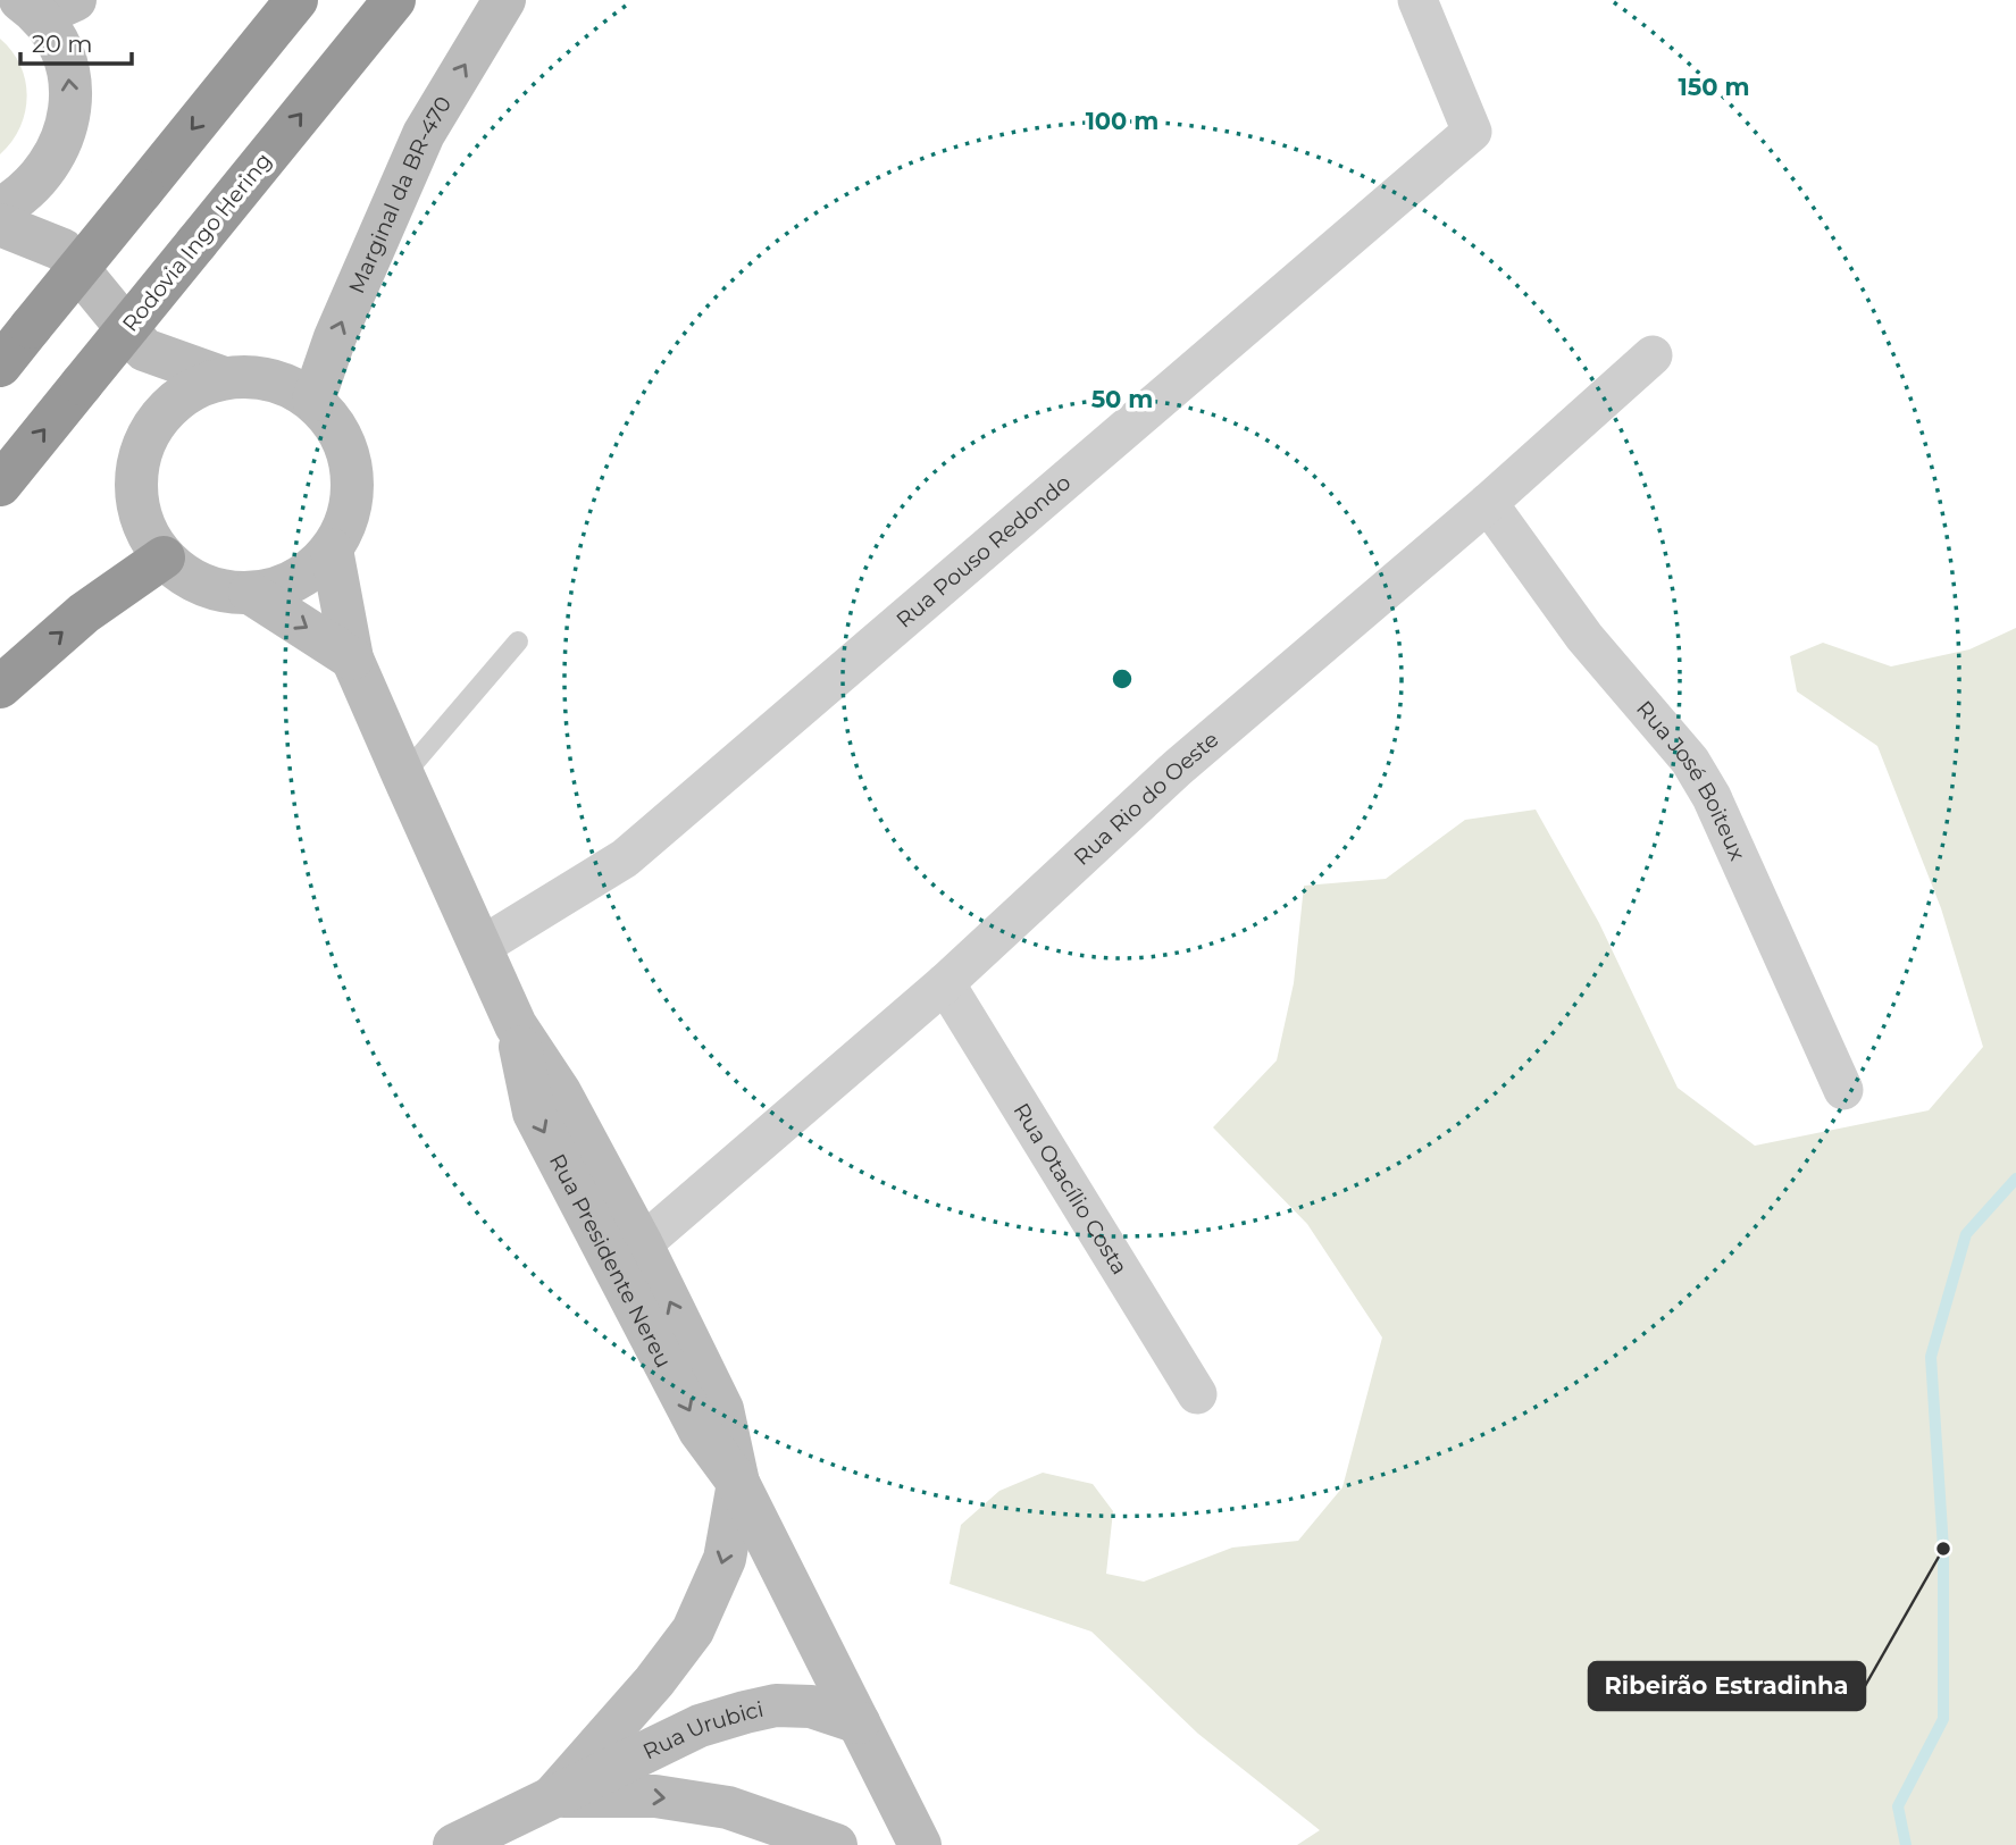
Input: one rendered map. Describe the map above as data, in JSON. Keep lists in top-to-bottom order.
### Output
{
  "streets": {
    "highway": ["Rodovia Ingo Hering"],
    "main road": ["Marginal da BR-470", "Rua Presidente Nereu", "Rua Urubici"],
    "street": [
      "Rua Pouso Redondo",
      "Rua José Boiteux",
      "Rua Rio do Oeste",
      "Rua Otacílio Costa"
    ]
  },
  "crossings": [
    ["Marginal da BR-470", "Rua Presidente Nereu"],
    ["Rua Pouso Redondo", "Rua Presidente Nereu"],
    ["Rua José Boiteux", "Rua Rio do Oeste"],
    ["Rua Rio do Oeste", "Rua Otacílio Costa"],
    ["Rua Rio do Oeste", "Rua Presidente Nereu"],
    ["Rua Presidente Nereu", "Rua Urubici"]
  ],
  "one_way": ["Marginal da BR-470", "Rua Urubici"],
  "places": ["Ribeirão Estradinha"],
  "scale_bar": "20 m",
  "rings": ["150 m", "100 m", "50 m"]
}
